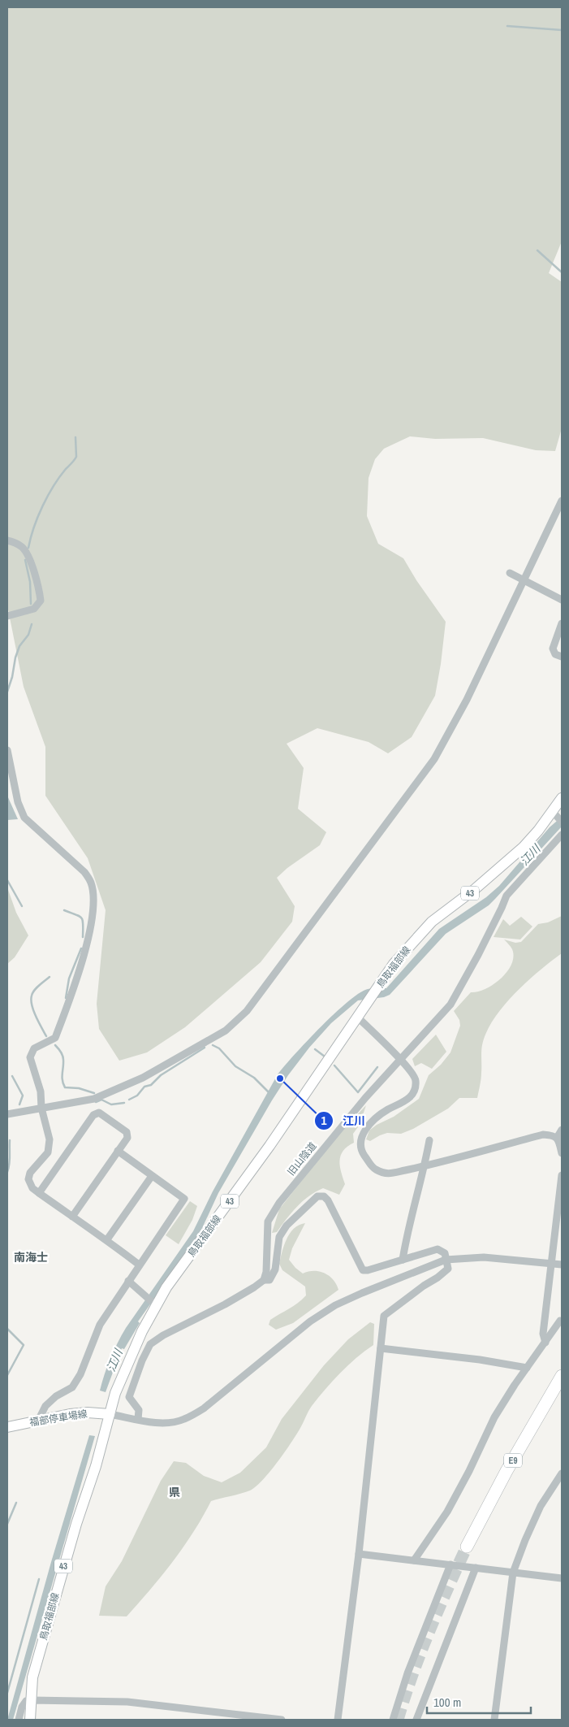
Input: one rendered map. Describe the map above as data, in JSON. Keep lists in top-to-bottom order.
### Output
{
  "streets": {
    "highway": ["E9"],
    "main road": ["43", "鳥取福部線", "福部停車場線"],
    "street": ["旧山陰道"]
  },
  "crossings": [
    ["鳥取福部線", "福部停車場線"]
  ],
  "districts": ["南海士", "県"],
  "water": ["江川"],
  "places": ["江川"],
  "scale_bar": "100 m"
}
